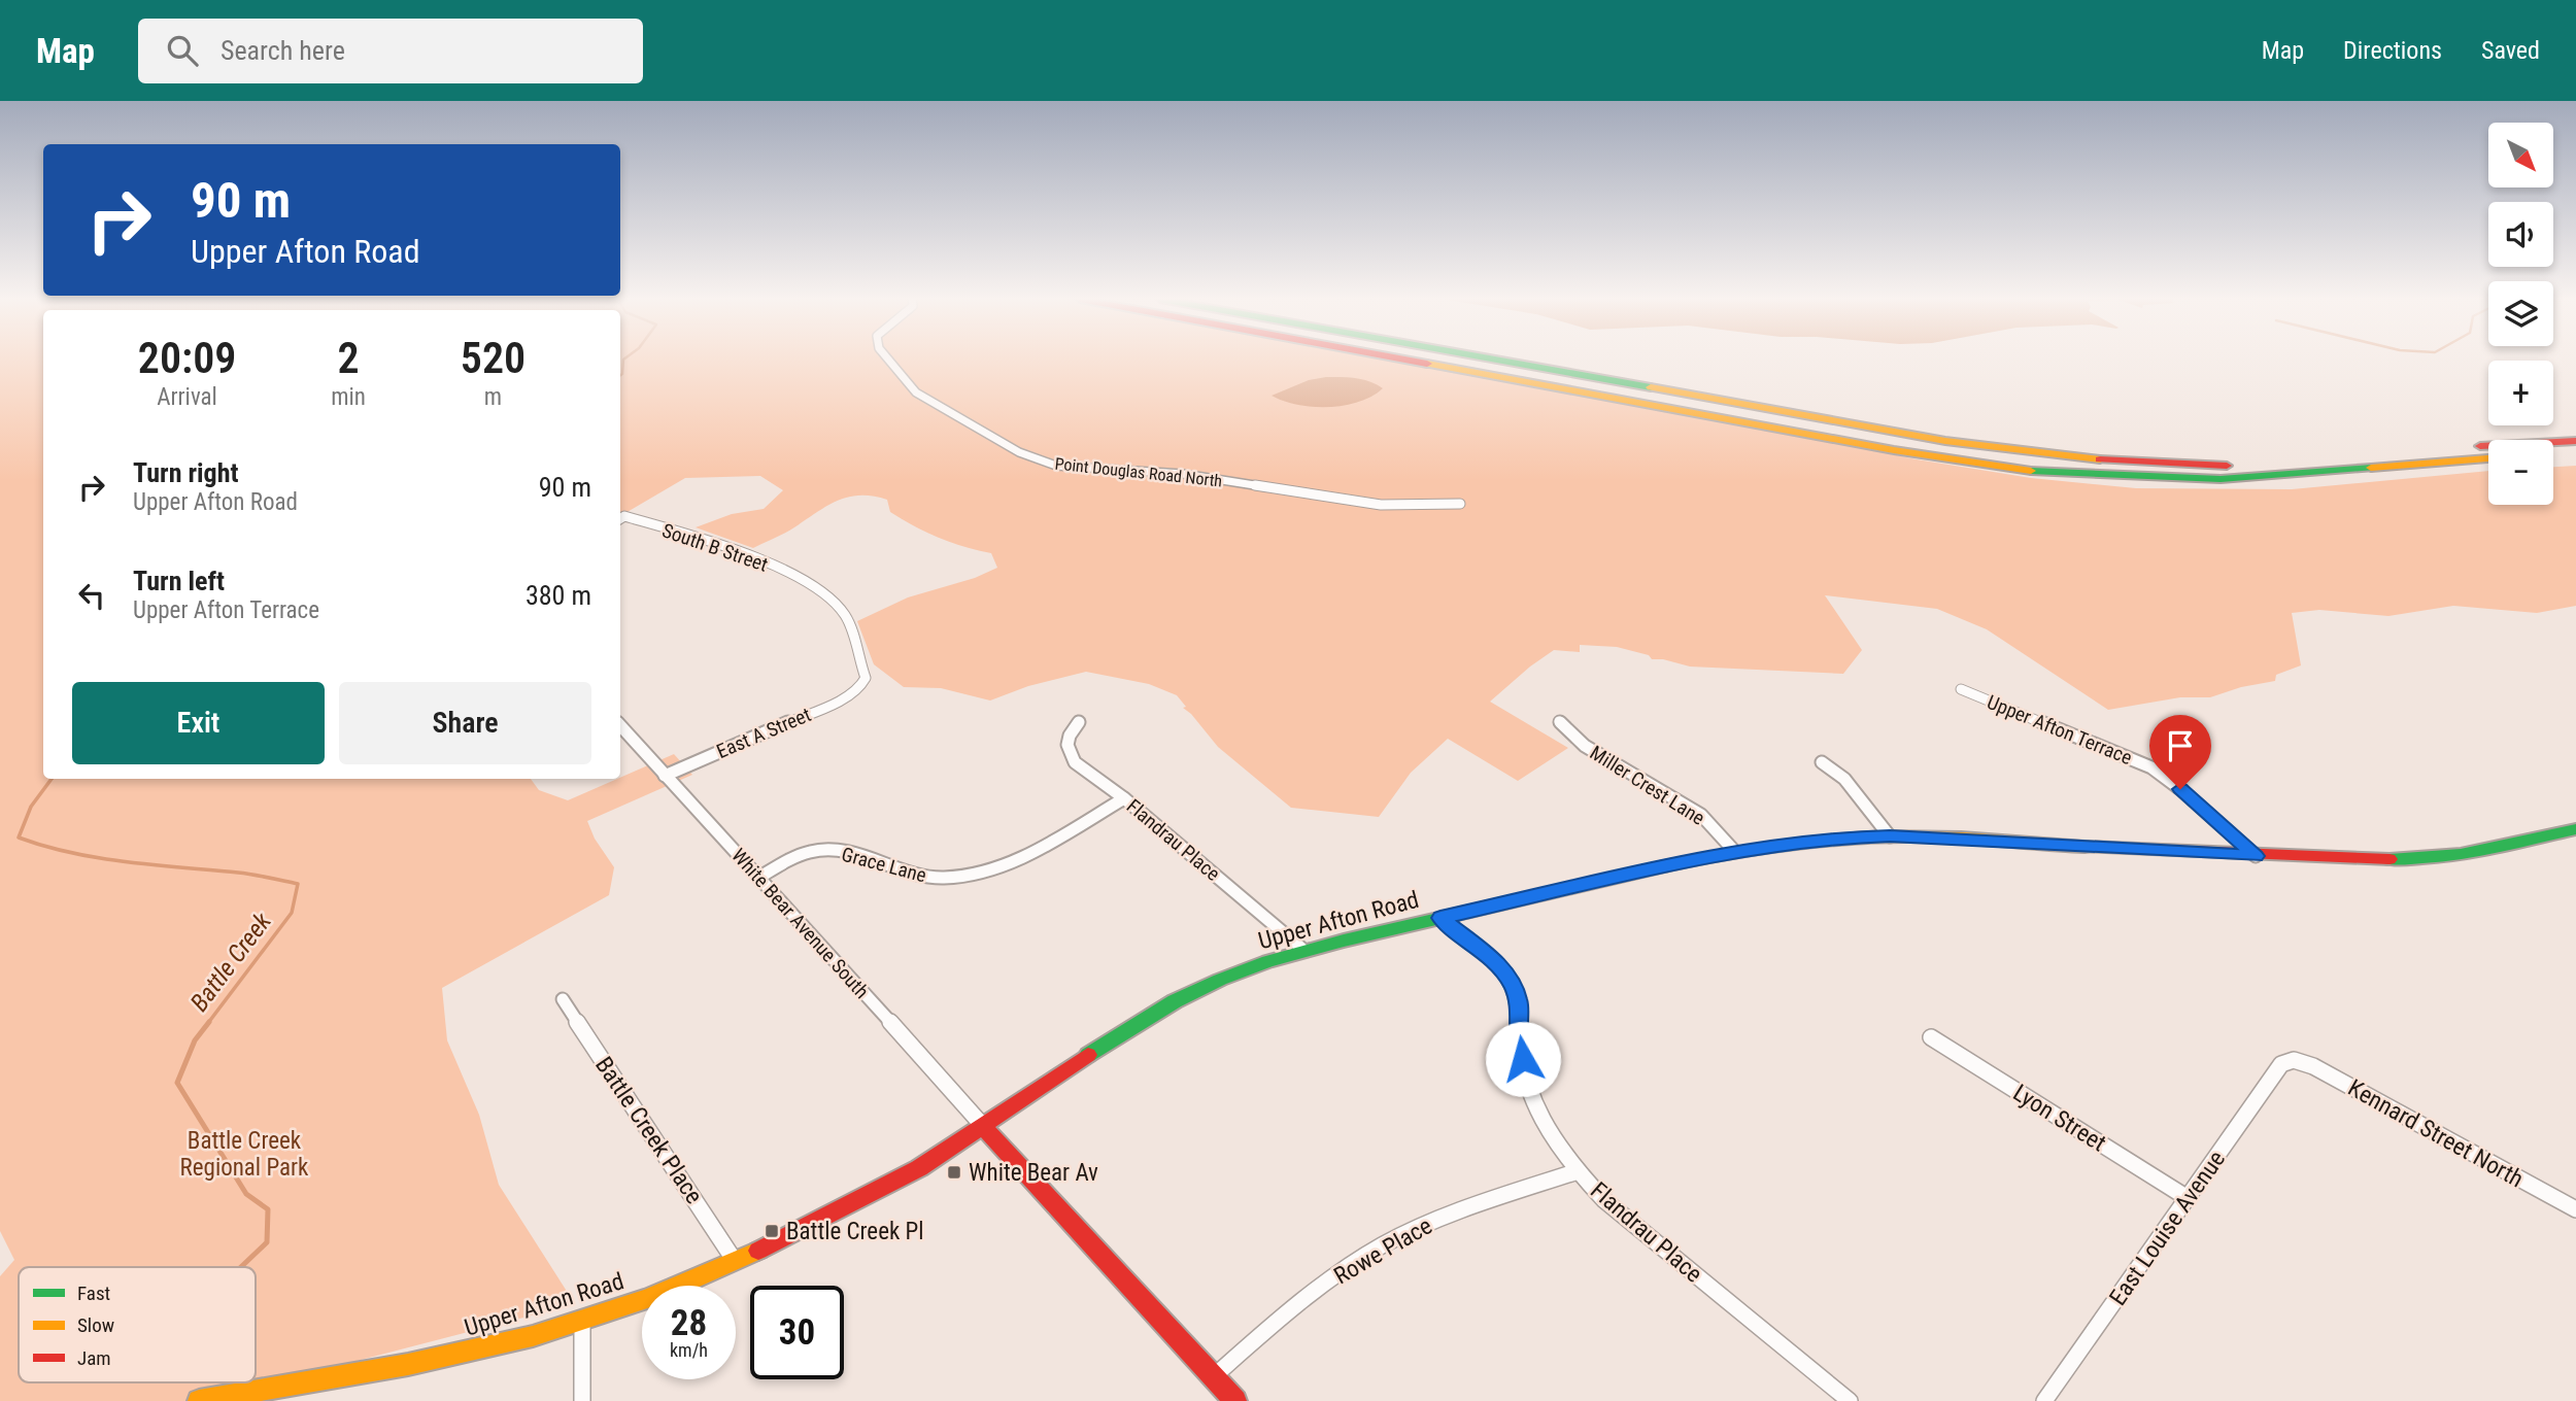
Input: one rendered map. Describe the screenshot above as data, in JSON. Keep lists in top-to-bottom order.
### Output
{
  "streets": {
    "main road": ["Upper Afton Road"],
    "street": [
      "Point Douglas Road North",
      "South B Street",
      "Upper Afton Terrace",
      "East A Street",
      "Miller Crest Lane",
      "Flandrau Place",
      "Grace Lane",
      "White Bear Avenue South",
      "Lyon Street",
      "Battle Creek Place",
      "Kennard Street North",
      "East Louise Avenue",
      "Rowe Place"
    ]
  },
  "crossings": [
    ["South B Street", "East A Street"],
    ["Upper Afton Terrace", "Upper Afton Road"],
    ["East A Street", "White Bear Avenue South"],
    ["Miller Crest Lane", "Upper Afton Road"],
    ["Flandrau Place", "Grace Lane"],
    ["Flandrau Place", "Upper Afton Road"],
    ["Flandrau Place", "Rowe Place"],
    ["Grace Lane", "White Bear Avenue South"],
    ["Upper Afton Road", "White Bear Avenue South"],
    ["Upper Afton Road", "Battle Creek Place"],
    ["Lyon Street", "East Louise Avenue"],
    ["Kennard Street North", "East Louise Avenue"]
  ],
  "water": ["Battle Creek"],
  "parks": ["Battle Creek Regional Park"],
  "places": {
    "transit": ["White Bear Av", "Battle Creek Pl"]
  },
  "legend": ["Fast", "Slow", "Jam"],
  "north": "bottom right",
  "page": {
    "header": "Map",
    "search": "Search here",
    "nav": ["Map", "Directions", "Saved"],
    "map_buttons": ["+", "−"],
    "turn": ["90 m", "Upper Afton Road"],
    "eta": [
      "20:09",
      "Arrival",
      "2",
      "min",
      "520",
      "m"
    ],
    "list": [
      {
        "name": "Turn right",
        "note": "Upper Afton Road",
        "value": "90 m"
      },
      {
        "name": "Turn left",
        "note": "Upper Afton Terrace",
        "value": "380 m"
      }
    ],
    "buttons": ["Exit", "Share"],
    "speed": "28 km/h",
    "limit": "30"
  }
}
